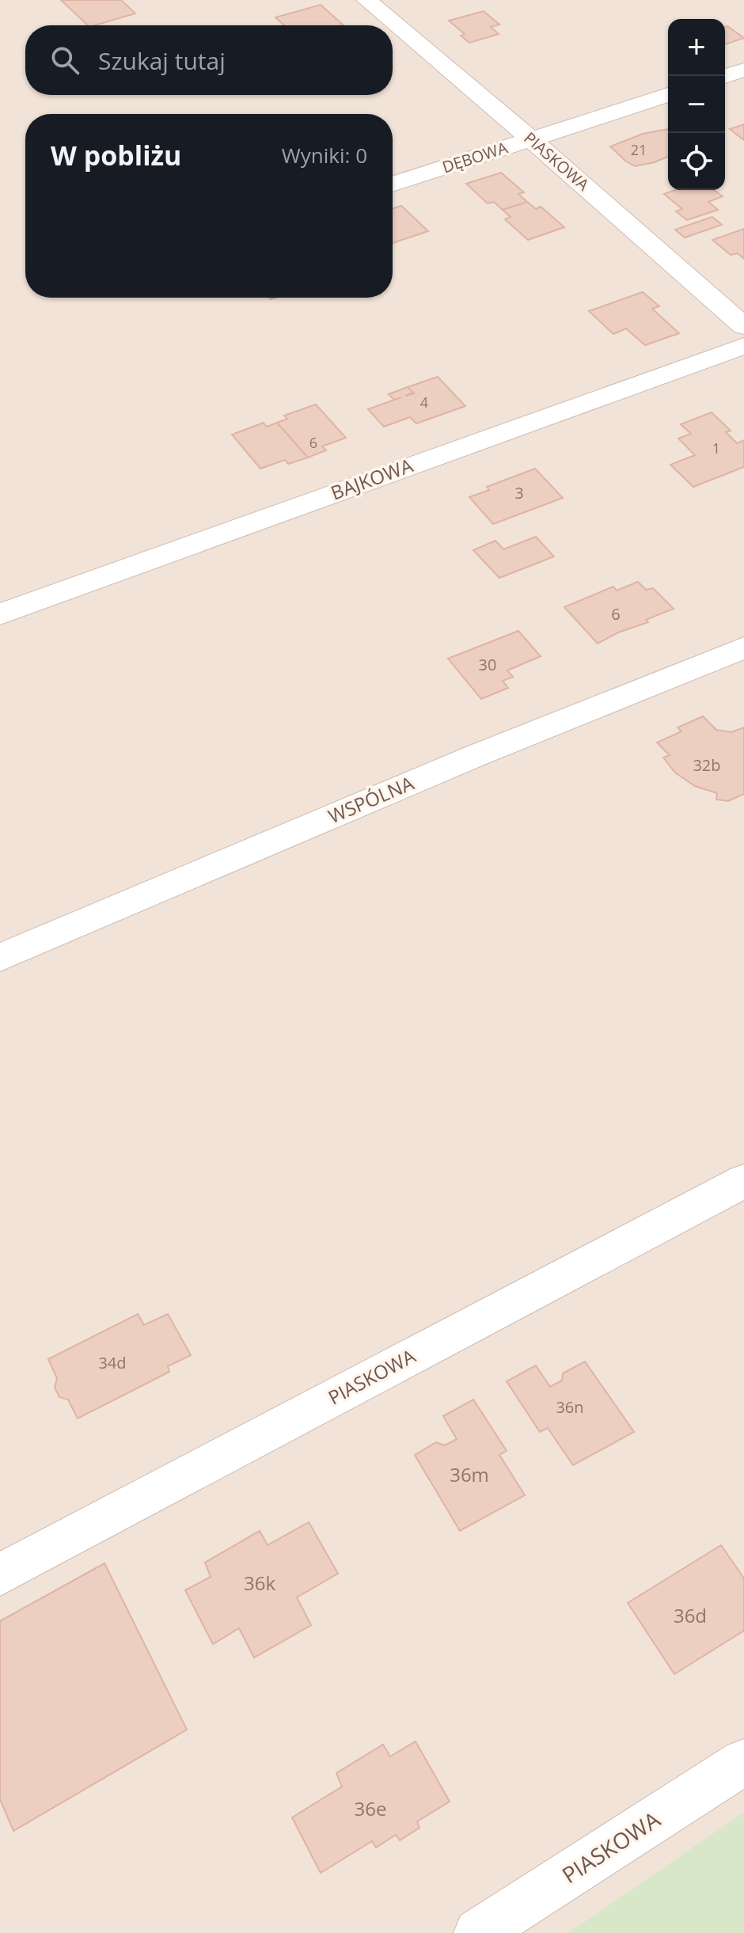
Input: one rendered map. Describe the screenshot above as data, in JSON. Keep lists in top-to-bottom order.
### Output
{
  "streets": {
    "street": [
      "DĘBOWA",
      "PIASKOWA",
      "BAJKOWA",
      "WSPÓLNA"
    ]
  },
  "crossings": [
    ["DĘBOWA", "PIASKOWA"]
  ],
  "house_numbers": [
    "21",
    "4",
    "6",
    "1",
    "3",
    "6",
    "30",
    "32b",
    "34d",
    "36n",
    "36m",
    "36k",
    "36d",
    "36e"
  ],
  "page": {
    "map_buttons": ["+", "−"],
    "search": "Szukaj tutaj",
    "heading": ["W pobliżu", "Wyniki: 0"]
  }
}
